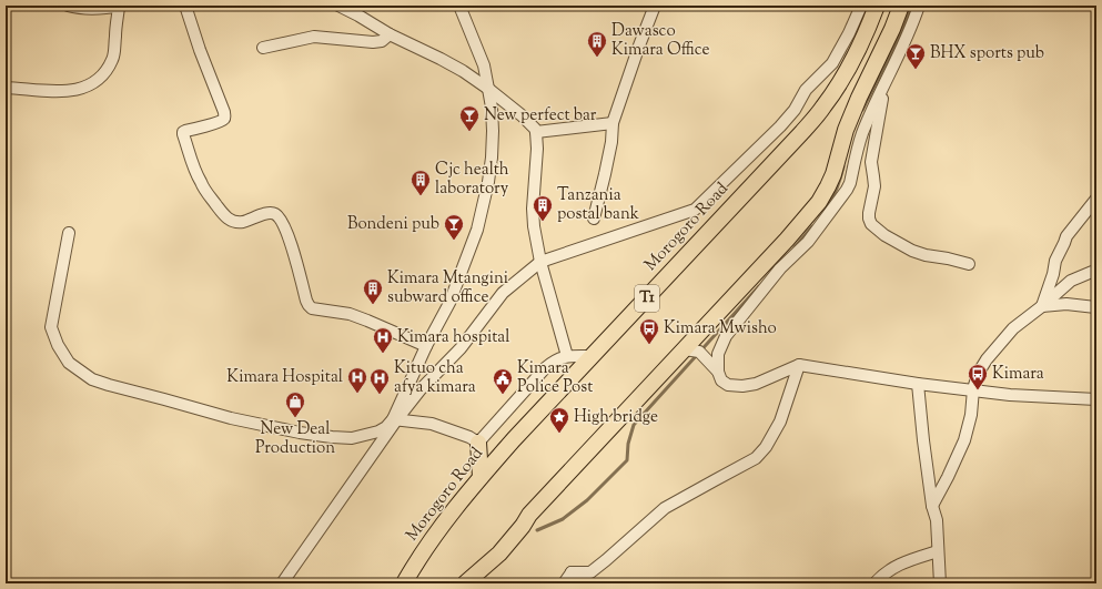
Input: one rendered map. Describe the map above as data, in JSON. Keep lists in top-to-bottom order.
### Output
{
  "streets": {
    "highway": ["Morogoro Road", "T1"]
  },
  "places": {
    "building": [
      "Dawasco Kimara Office",
      "Cjc health laboratory",
      "Tanzania postal bank",
      "Kimara Mtangini subward office"
    ],
    "bar": ["BHX sports pub", "New perfect bar", "Bondeni pub"],
    "bus stop": ["Kimara Mwisho", "Kimara"],
    "hospital": ["Kimara hospital", "Kimara Hospital", "Kituo cha afya kimara"],
    "public building": ["Kimara Police Post"],
    "shop": ["New Deal Production"],
    "place": ["High bridge"]
  }
}
